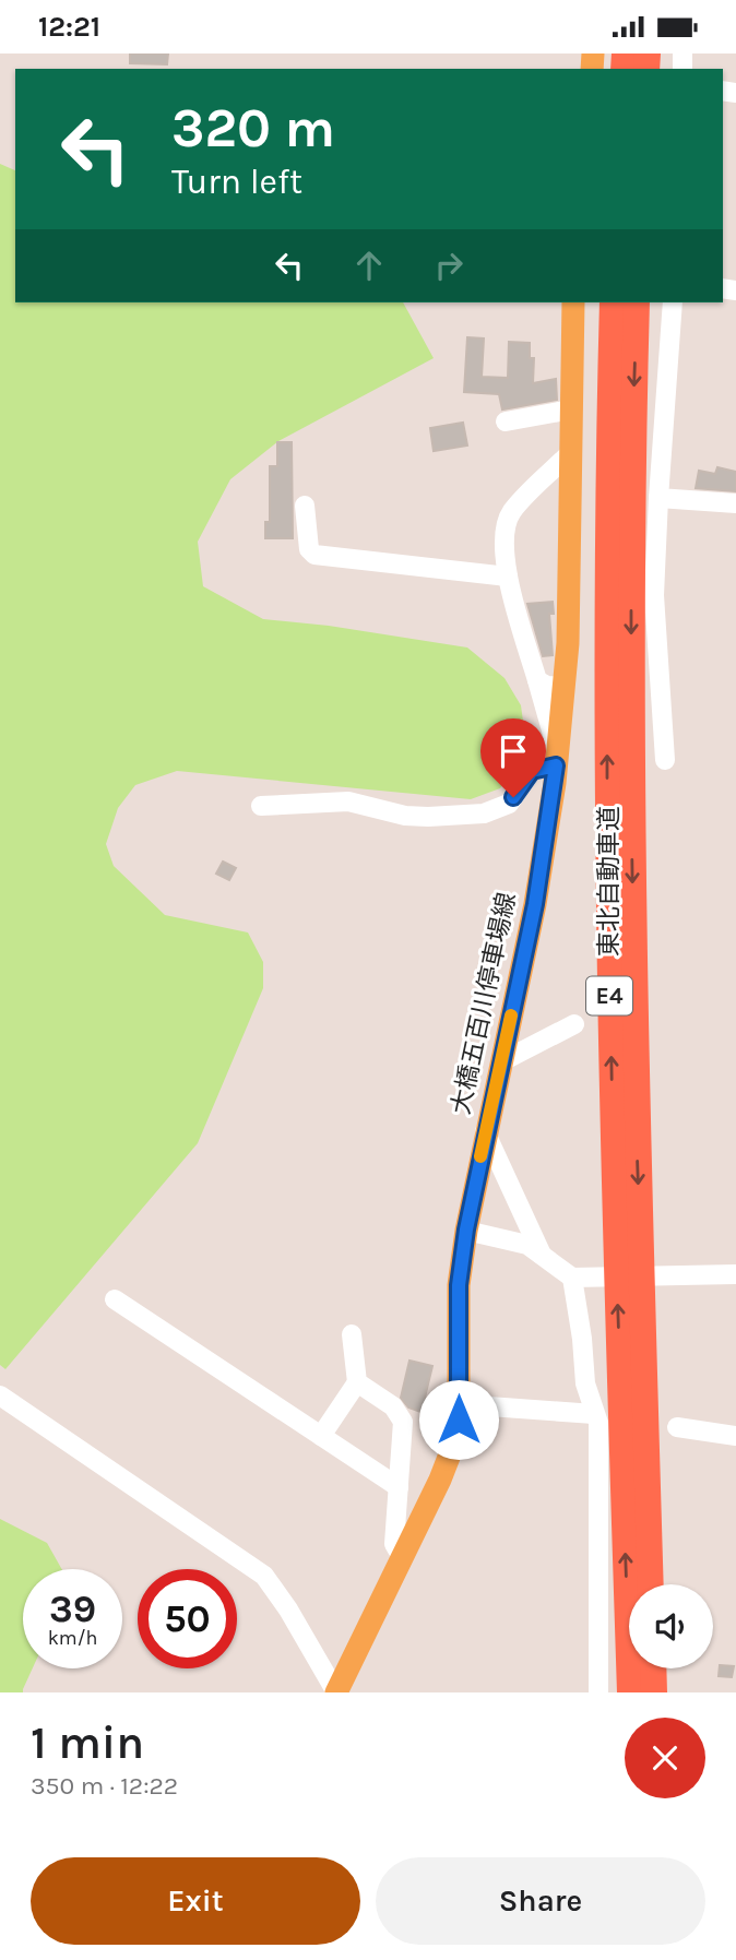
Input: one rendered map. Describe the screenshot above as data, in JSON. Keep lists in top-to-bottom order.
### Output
{
  "streets": {
    "highway": ["東北自動車道", "E4"],
    "main road": ["大橋五百川停車場線"]
  },
  "page": {
    "status": "12:21",
    "turn": ["320 m", "Turn left"],
    "speed": "39 km/h",
    "limit": "50",
    "heading": ["1 min", "350 m · 12:22"],
    "buttons": ["Exit", "Share"]
  }
}
